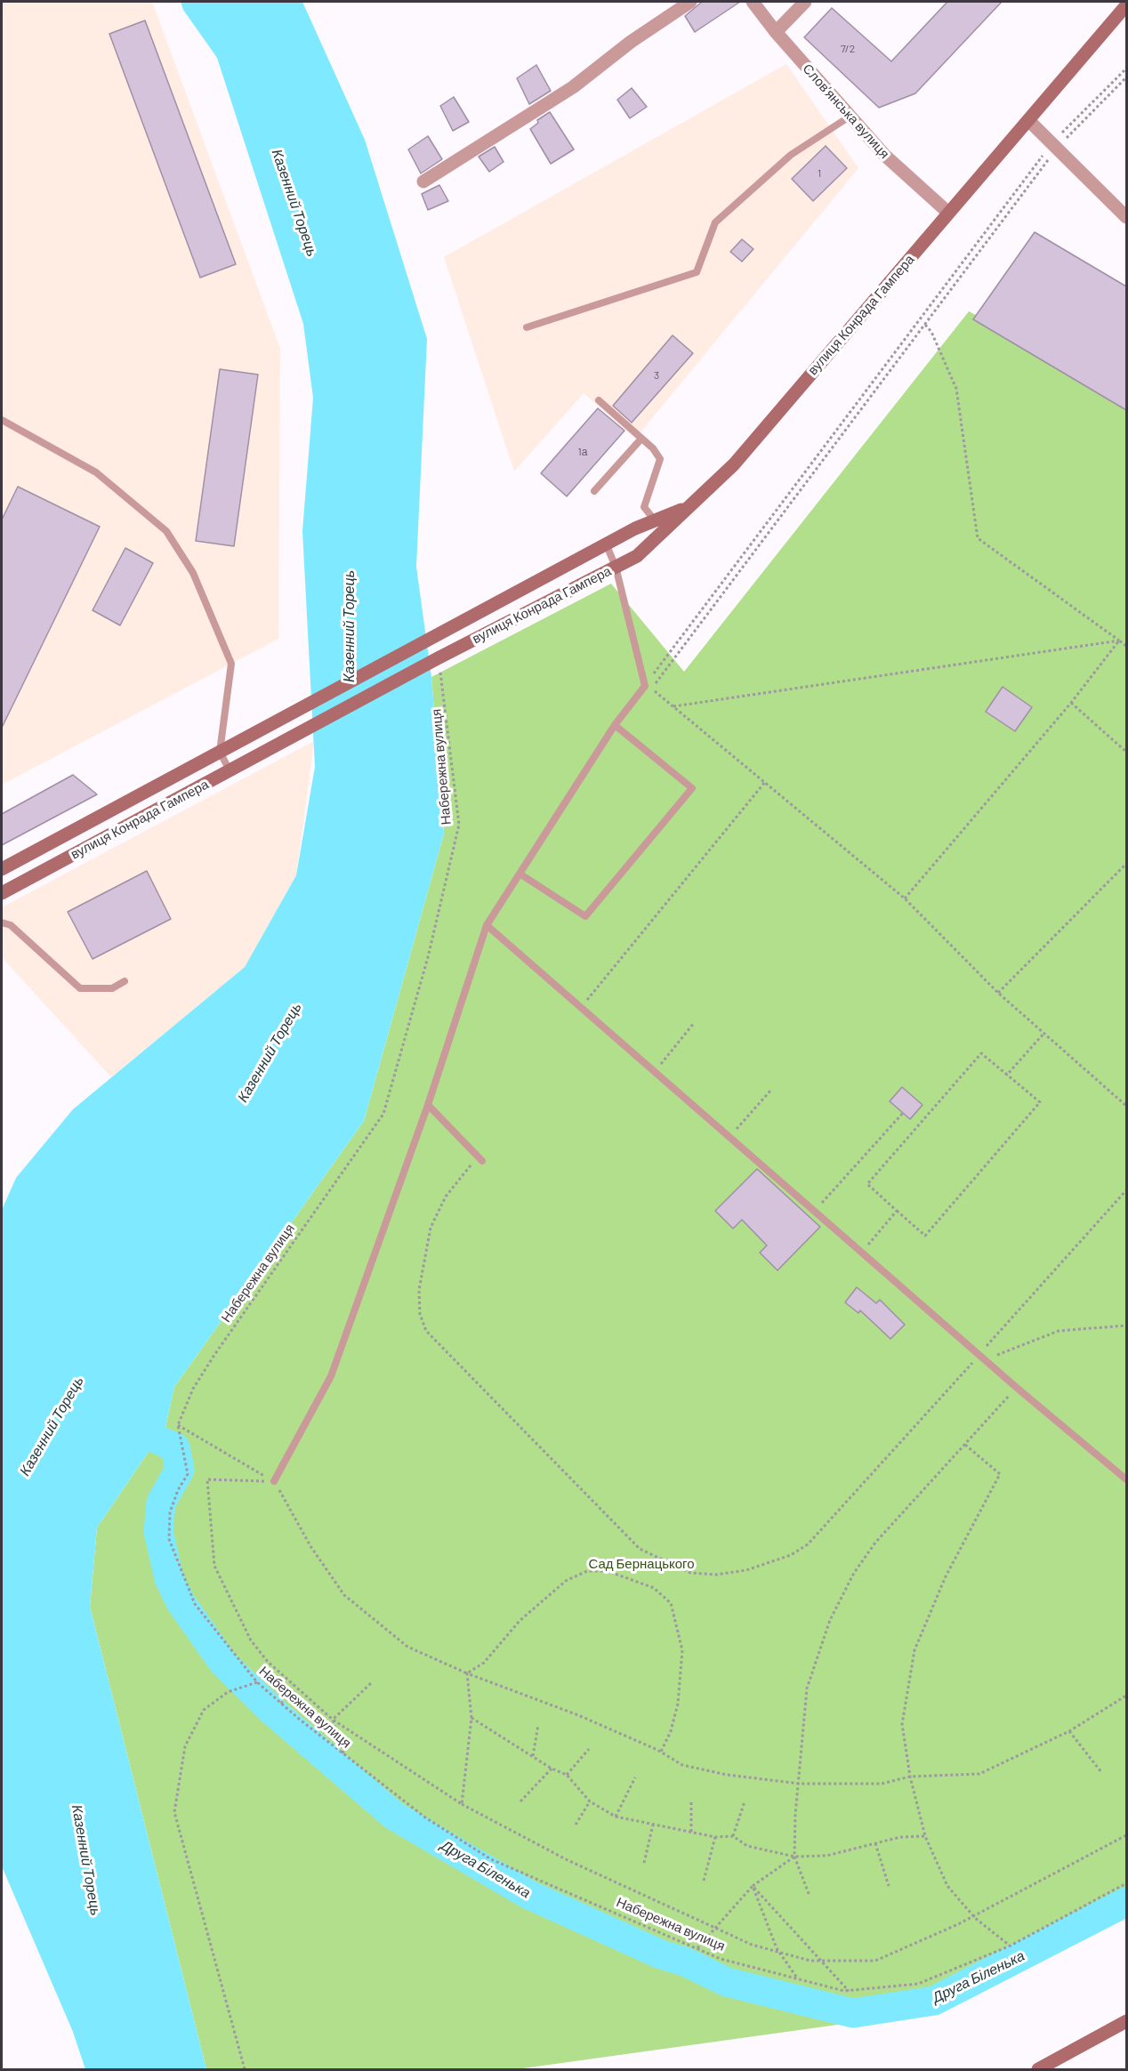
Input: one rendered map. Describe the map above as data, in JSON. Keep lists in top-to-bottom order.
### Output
{
  "streets": {
    "main road": ["вулиця Конрада Гампера"],
    "street": ["Слов’янська вулиця"],
    "path": ["Набережна вулиця"]
  },
  "crossings": [
    ["Слов’янська вулиця", "вулиця Конрада Гампера"],
    ["вулиця Конрада Гампера", "Набережна вулиця"]
  ],
  "water": ["Казенний Торець", "Друга Біленька"],
  "parks": ["Сад Бернацького"],
  "house_numbers": [
    "7/2",
    "1",
    "3",
    "1а"
  ]
}
